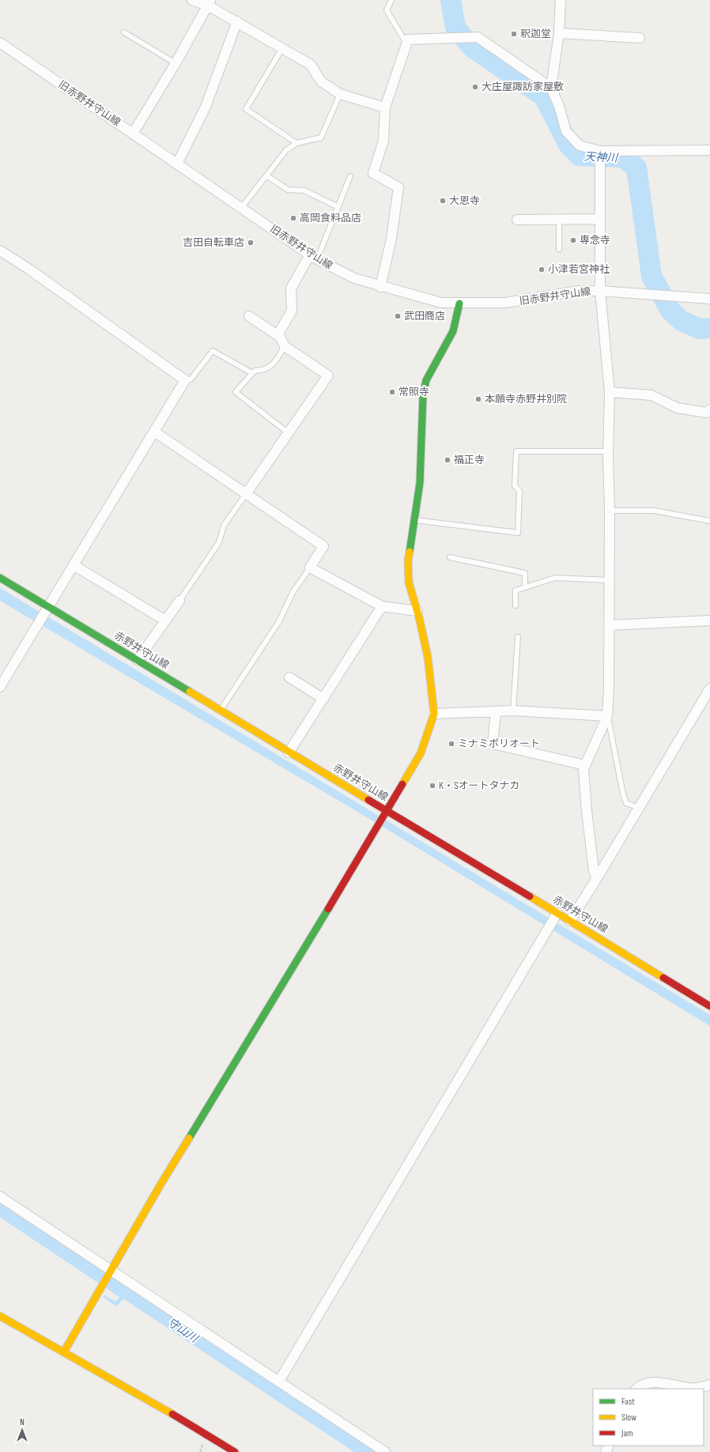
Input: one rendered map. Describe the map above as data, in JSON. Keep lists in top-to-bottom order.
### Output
{
  "streets": {
    "street": ["旧赤野井守山線", "赤野井守山線"]
  },
  "water": ["天神川", "守山川"],
  "places": [
    "釈迦堂",
    "大庄屋諏訪家屋敷",
    "大恩寺",
    "高岡食料品店",
    "専念寺",
    "吉田自転車店",
    "小津若宮神社",
    "武田商店",
    "常照寺",
    "本願寺赤野井別院",
    "福正寺",
    "ミナミボリオート",
    "K・Sオートタナカ"
  ],
  "legend": ["Fast", "Slow", "Jam"],
  "north": "top"
}
